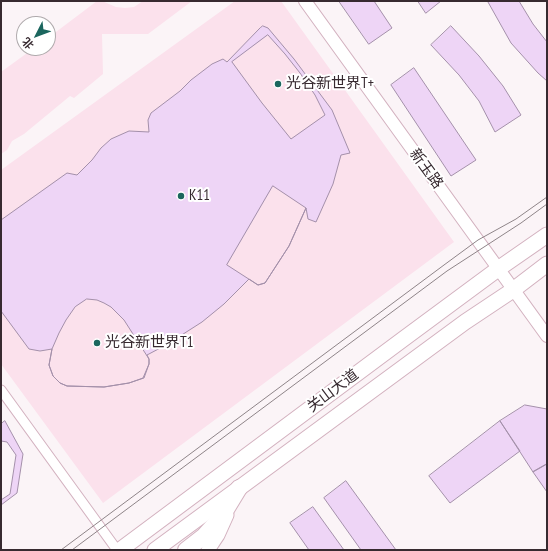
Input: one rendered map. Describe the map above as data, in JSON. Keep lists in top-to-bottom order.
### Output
{
  "streets": {
    "main road": ["关山大道"],
    "street": ["新玉路"]
  },
  "crossings": [
    ["新玉路", "关山大道"]
  ],
  "places": ["光谷新世界T+", "K11", "光谷新世界T1"],
  "north": "bottom left"
}
